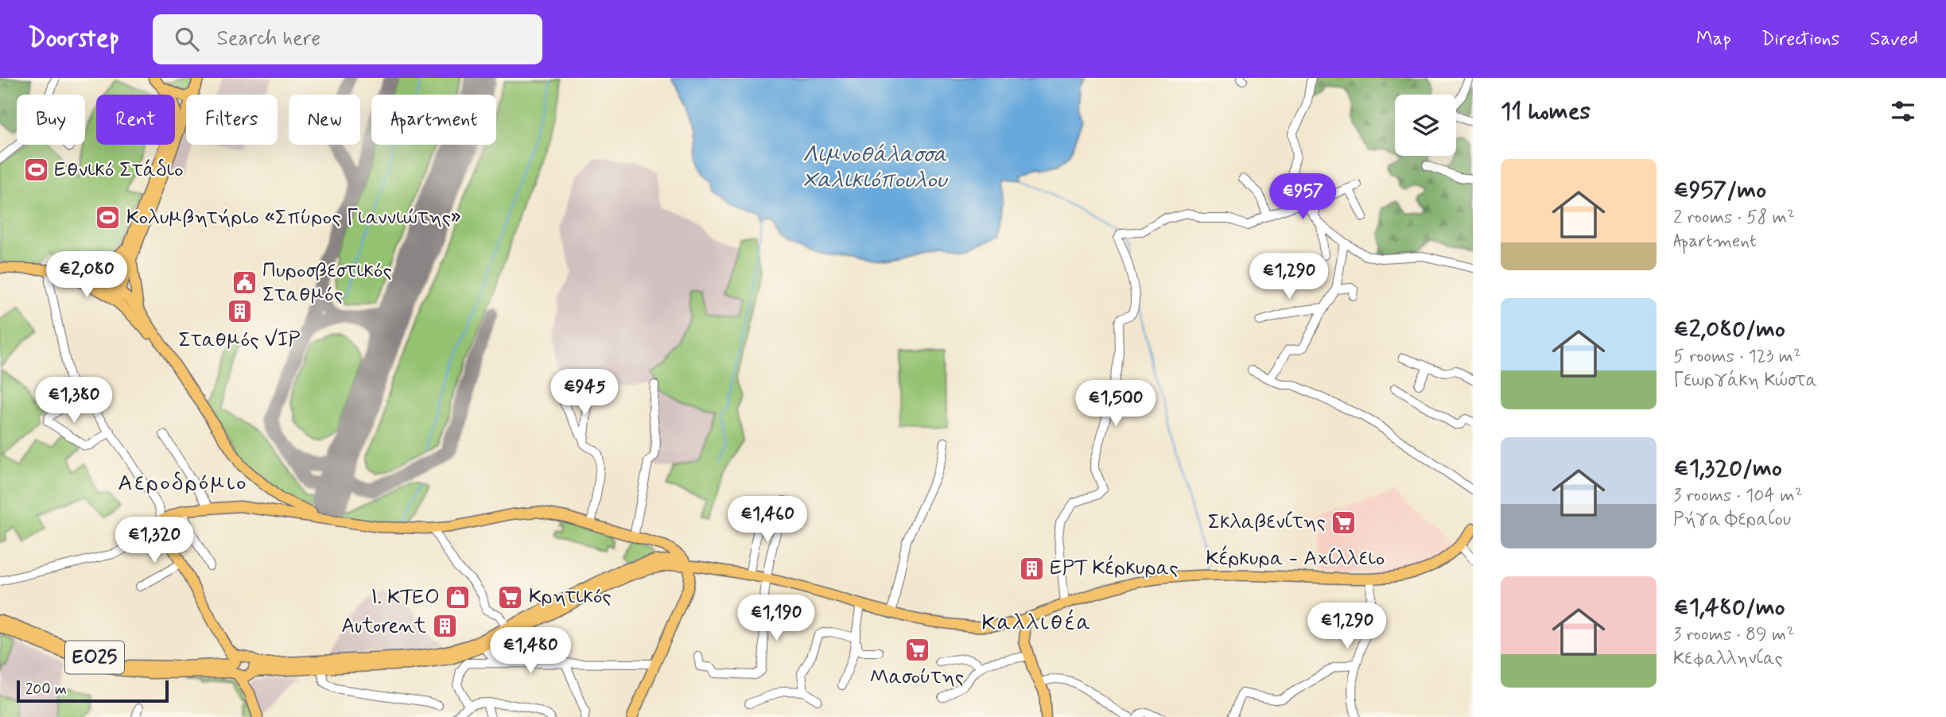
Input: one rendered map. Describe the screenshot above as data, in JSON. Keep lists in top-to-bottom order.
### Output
{
  "streets": {
    "main road": ["Κέρκυρα - Αχίλλειο", "ΕΟ25"]
  },
  "crossings": [
    ["Κέρκυρα - Αχίλλειο", "ΕΟ25"]
  ],
  "districts": ["Αεροδρόμιο", "Καλλιθέα"],
  "water": ["Λιμνοθάλασσα Χαλικιόπουλου"],
  "places": {
    "sports": ["Εθνικό Στάδιο", "Κολυμβητήριο «Σπύρος Γιαννιώτης»"],
    "public building": ["Πυροσβεστικός Σταθμός"],
    "building": ["Σταθμός VIP", "ΕΡΤ Κέρκυρας", "Autorent"],
    "supermarket": ["Σκλαβενίτης", "Κρητικός", "Μασούτης"],
    "shop": ["Ι. ΚΤΕΟ"]
  },
  "scale_bar": "200 m",
  "page": {
    "header": "Doorstep",
    "search": "Search here",
    "nav": ["Map", "Directions", "Saved"],
    "heading": "11 homes",
    "chip": [
      "Buy",
      "Rent",
      "Filters",
      "New",
      "Apartment"
    ],
    "list": [
      {
        "name": "€957/mo",
        "note": "2 rooms · 58 m² · Apartment"
      },
      {
        "name": "€2,080/mo",
        "note": "5 rooms · 123 m² · Γεωργάκη Κώστα"
      },
      {
        "name": "€1,320/mo",
        "note": "3 rooms · 104 m² · Ρήγα Φεραίου"
      },
      {
        "name": "€1,480/mo",
        "note": "3 rooms · 89 m² · Κεφαλληνίας"
      }
    ],
    "price": [
      "€957",
      "€2,080",
      "€1,290",
      "€945",
      "€1,380",
      "€1,500",
      "€1,460",
      "€1,320",
      "€1,190",
      "€1,290",
      "€1,480"
    ],
    "scale": "200 m"
  }
}
